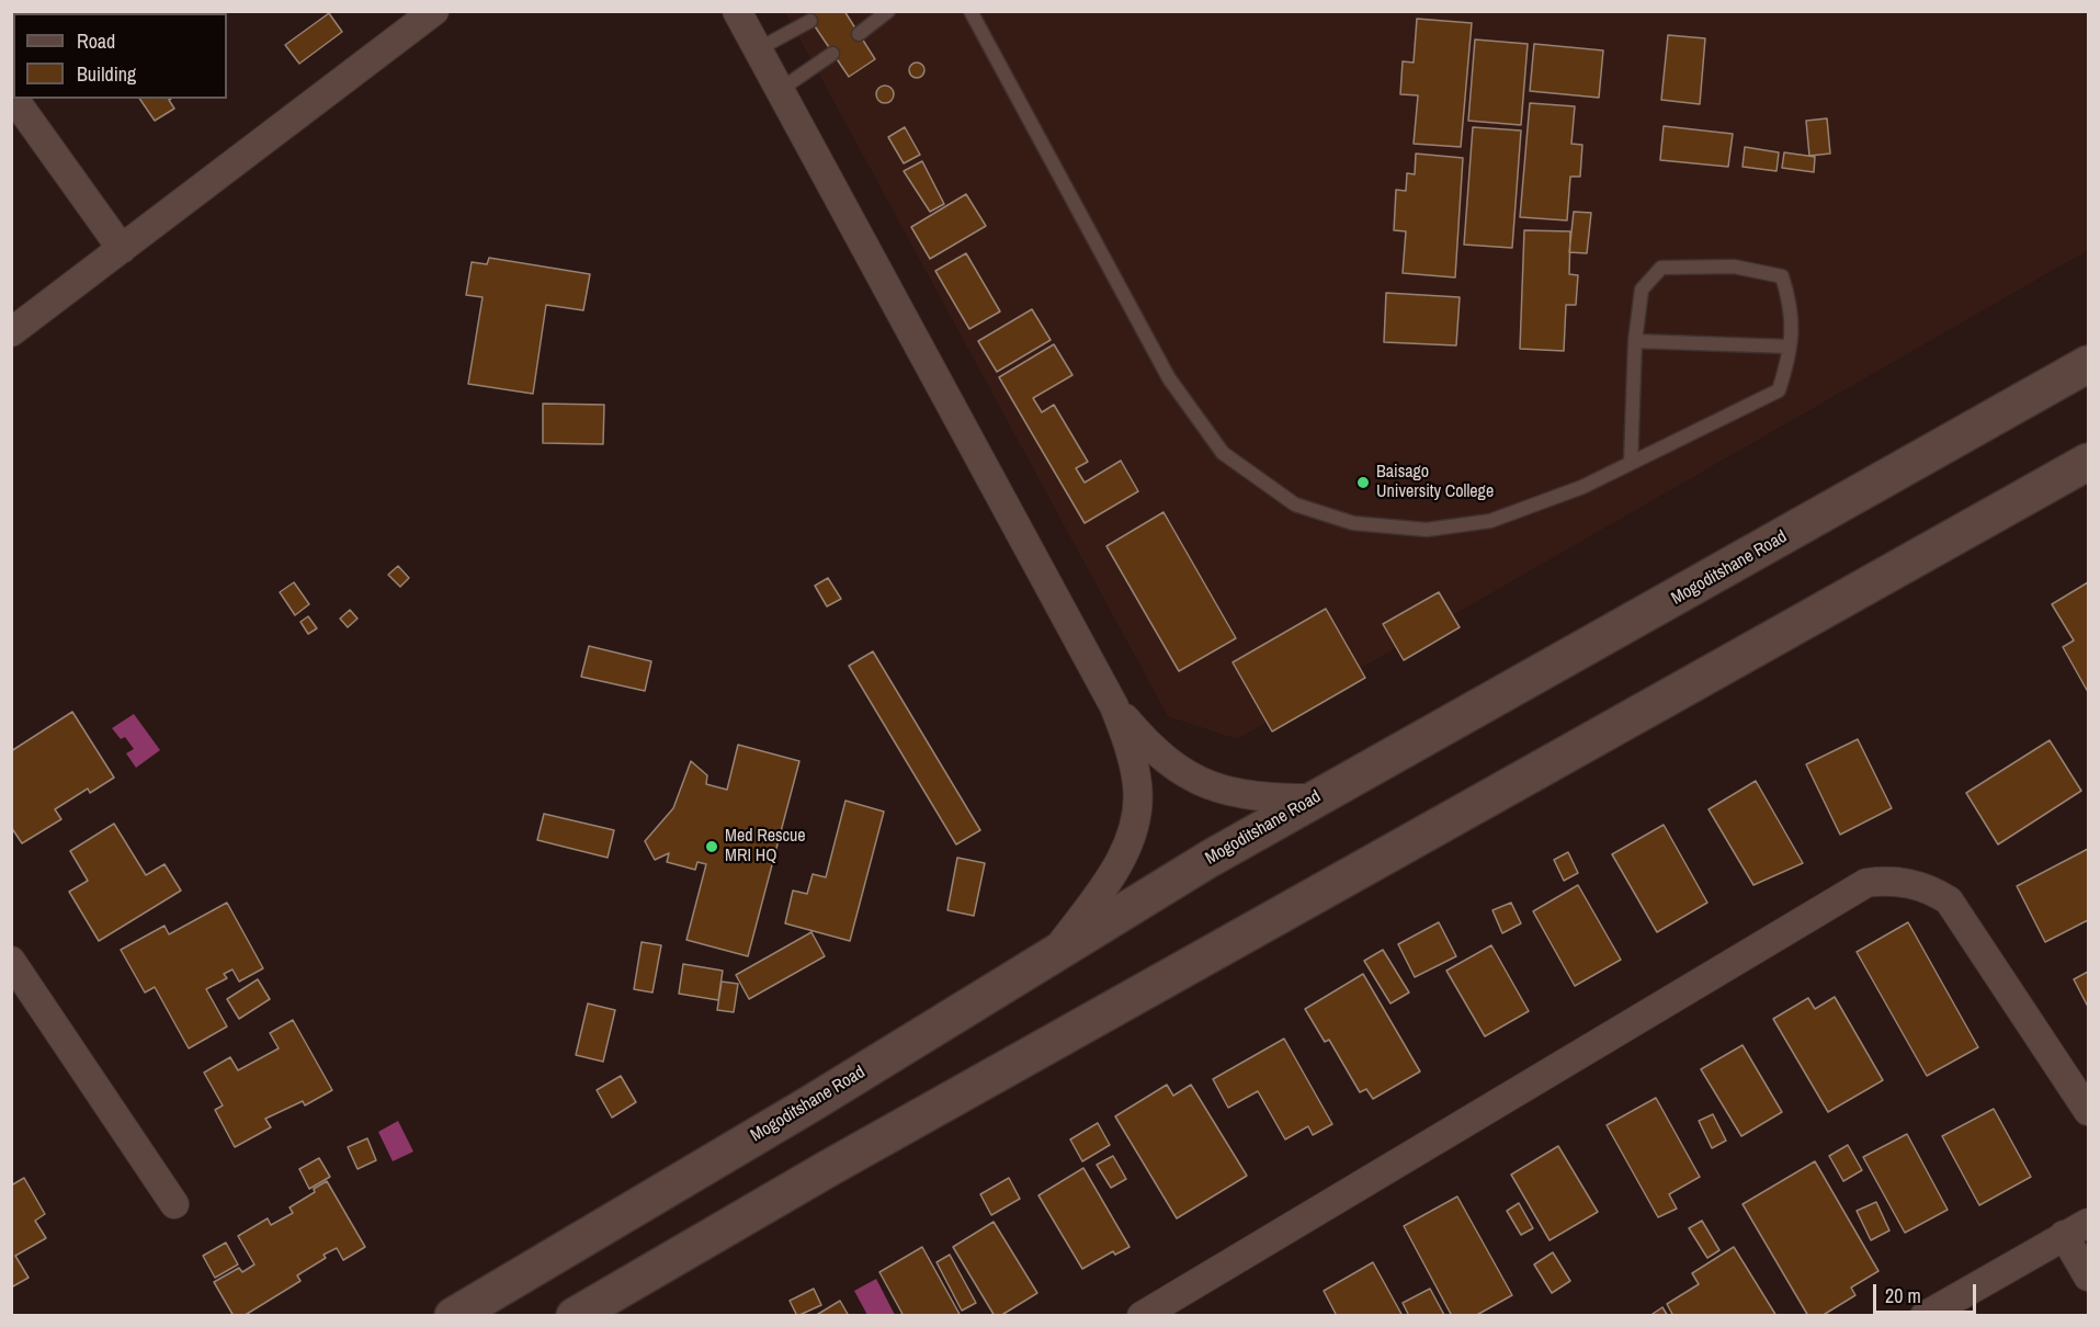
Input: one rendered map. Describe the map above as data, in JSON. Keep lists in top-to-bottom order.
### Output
{
  "streets": {
    "main road": ["Mogoditshane Road"]
  },
  "places": ["Baisago University College", "Med Rescue MRI HQ"],
  "legend": ["Road", "Building"],
  "scale_bar": "20 m"
}
